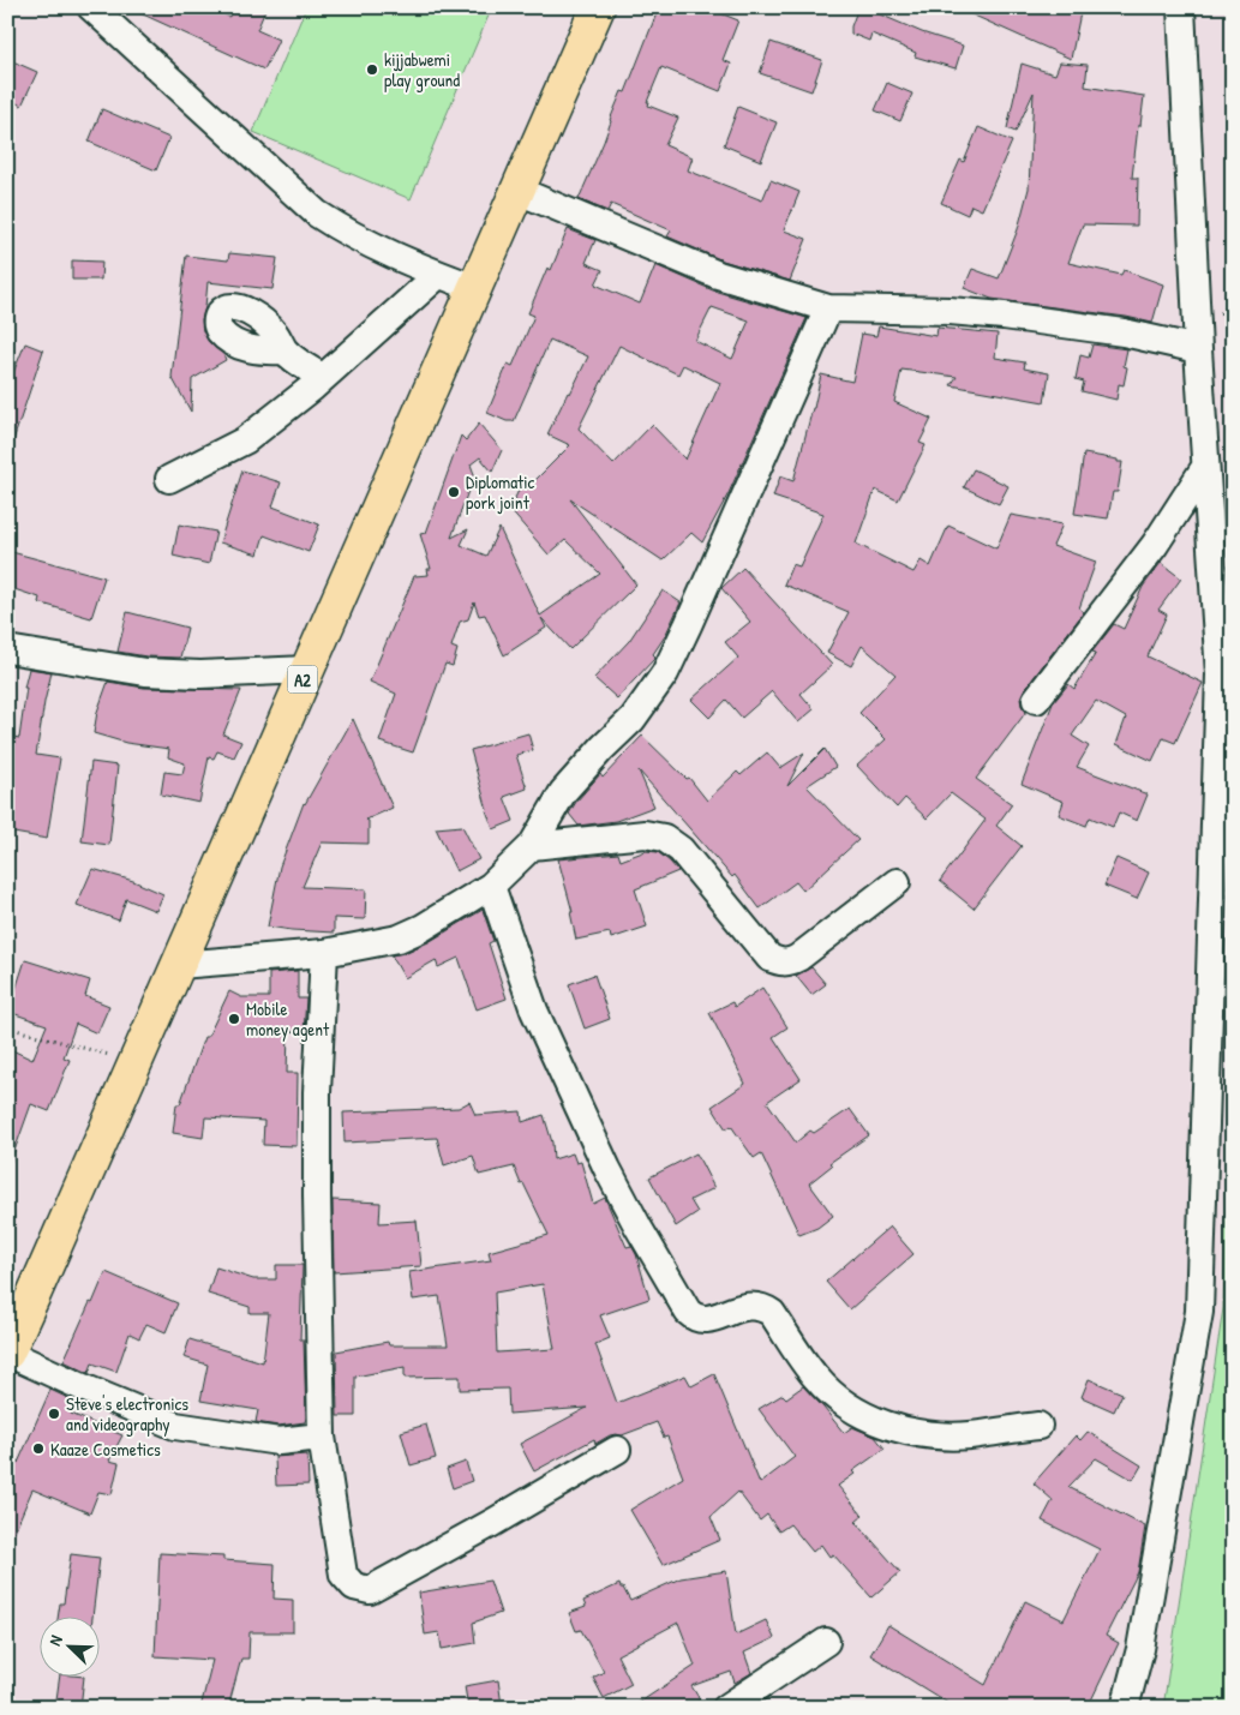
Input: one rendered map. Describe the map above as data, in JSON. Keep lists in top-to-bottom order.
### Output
{
  "streets": {
    "highway": ["A2"]
  },
  "places": [
    "kijjabwemi play ground",
    "Diplomatic pork joint",
    "Mobile money agent",
    "Steve's electronics and videography",
    "Kaaze Cosmetics"
  ],
  "north": "top left"
}
